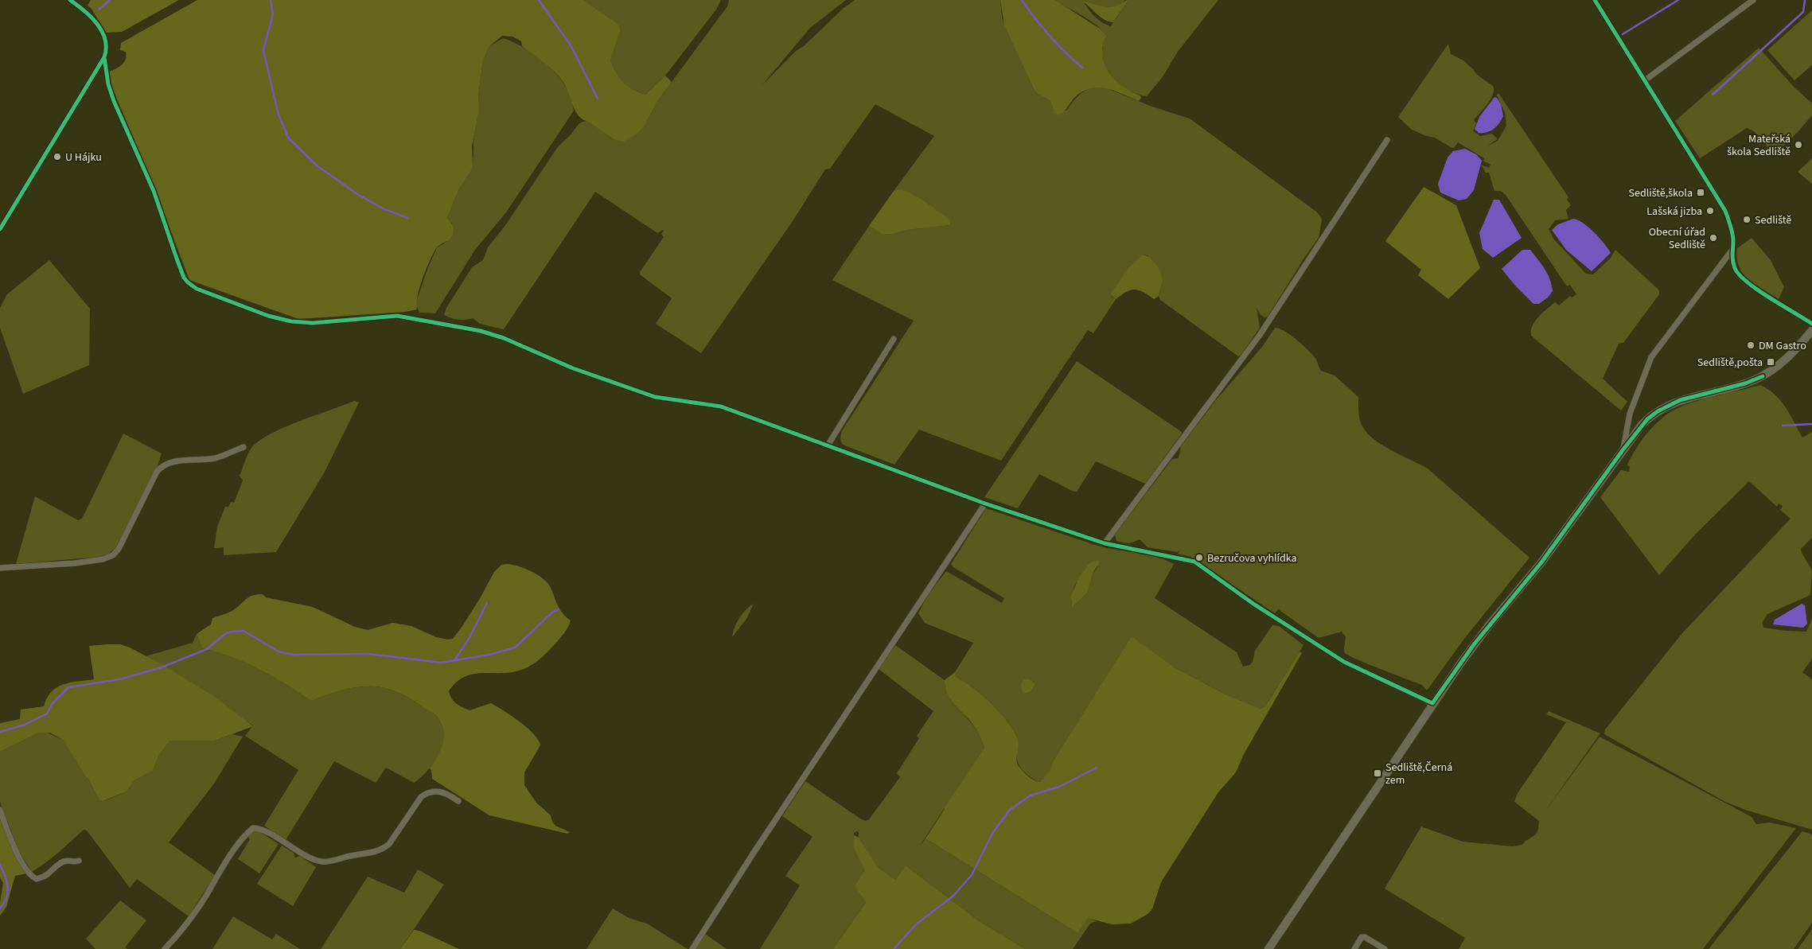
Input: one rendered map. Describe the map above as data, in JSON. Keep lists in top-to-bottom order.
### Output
{
  "places": {
    "other": [
      "Mateřská škola Sedliště",
      "U Hájku",
      "Lašská jizba",
      "Sedliště",
      "Obecní úřad Sedliště",
      "DM Gastro",
      "Bezručova vyhlídka"
    ],
    "transit": ["Sedliště,škola", "Sedliště,pošta", "Sedliště,Černá zem"]
  }
}
